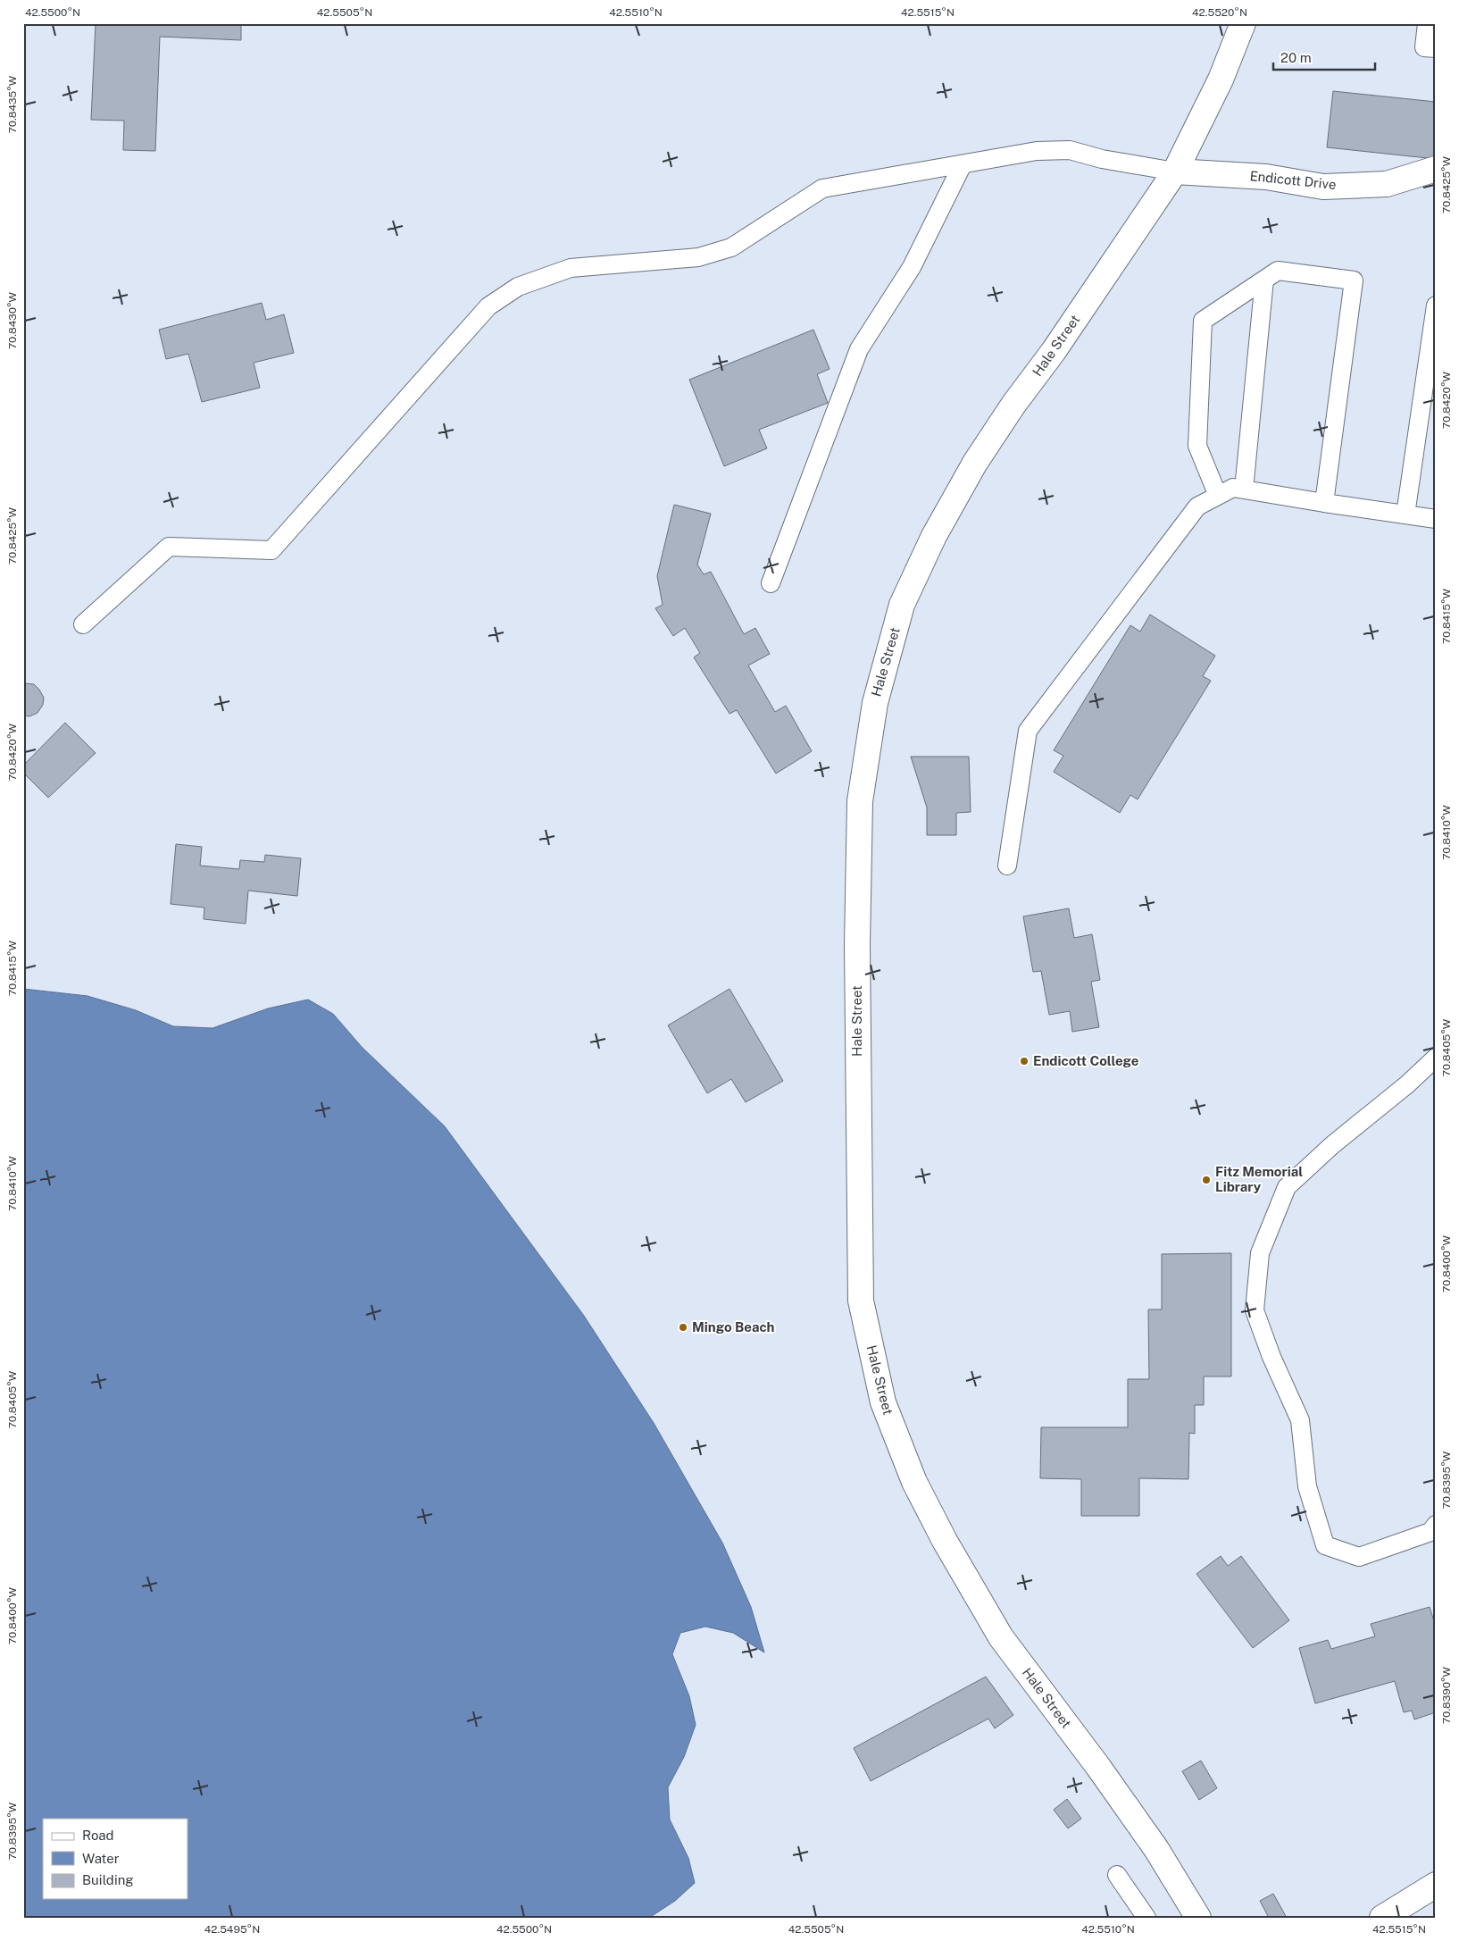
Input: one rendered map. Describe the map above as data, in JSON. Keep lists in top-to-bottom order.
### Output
{
  "streets": {
    "main road": ["Endicott Drive", "Hale Street"]
  },
  "crossings": [
    ["Endicott Drive", "Hale Street"]
  ],
  "places": ["Endicott College", "Fitz Memorial Library", "Mingo Beach"],
  "legend": ["Road", "Water", "Building"],
  "scale_bar": "20 m",
  "coordinates": [
    "42.5500°N",
    "42.5505°N",
    "42.5510°N",
    "42.5515°N",
    "42.5520°N",
    "70.8435°W",
    "70.8425°W",
    "70.8430°W",
    "70.8420°W",
    "70.8415°W",
    "70.8410°W",
    "70.8405°W",
    "70.8400°W",
    "70.8395°W",
    "70.8390°W",
    "42.5495°N"
  ]
}
